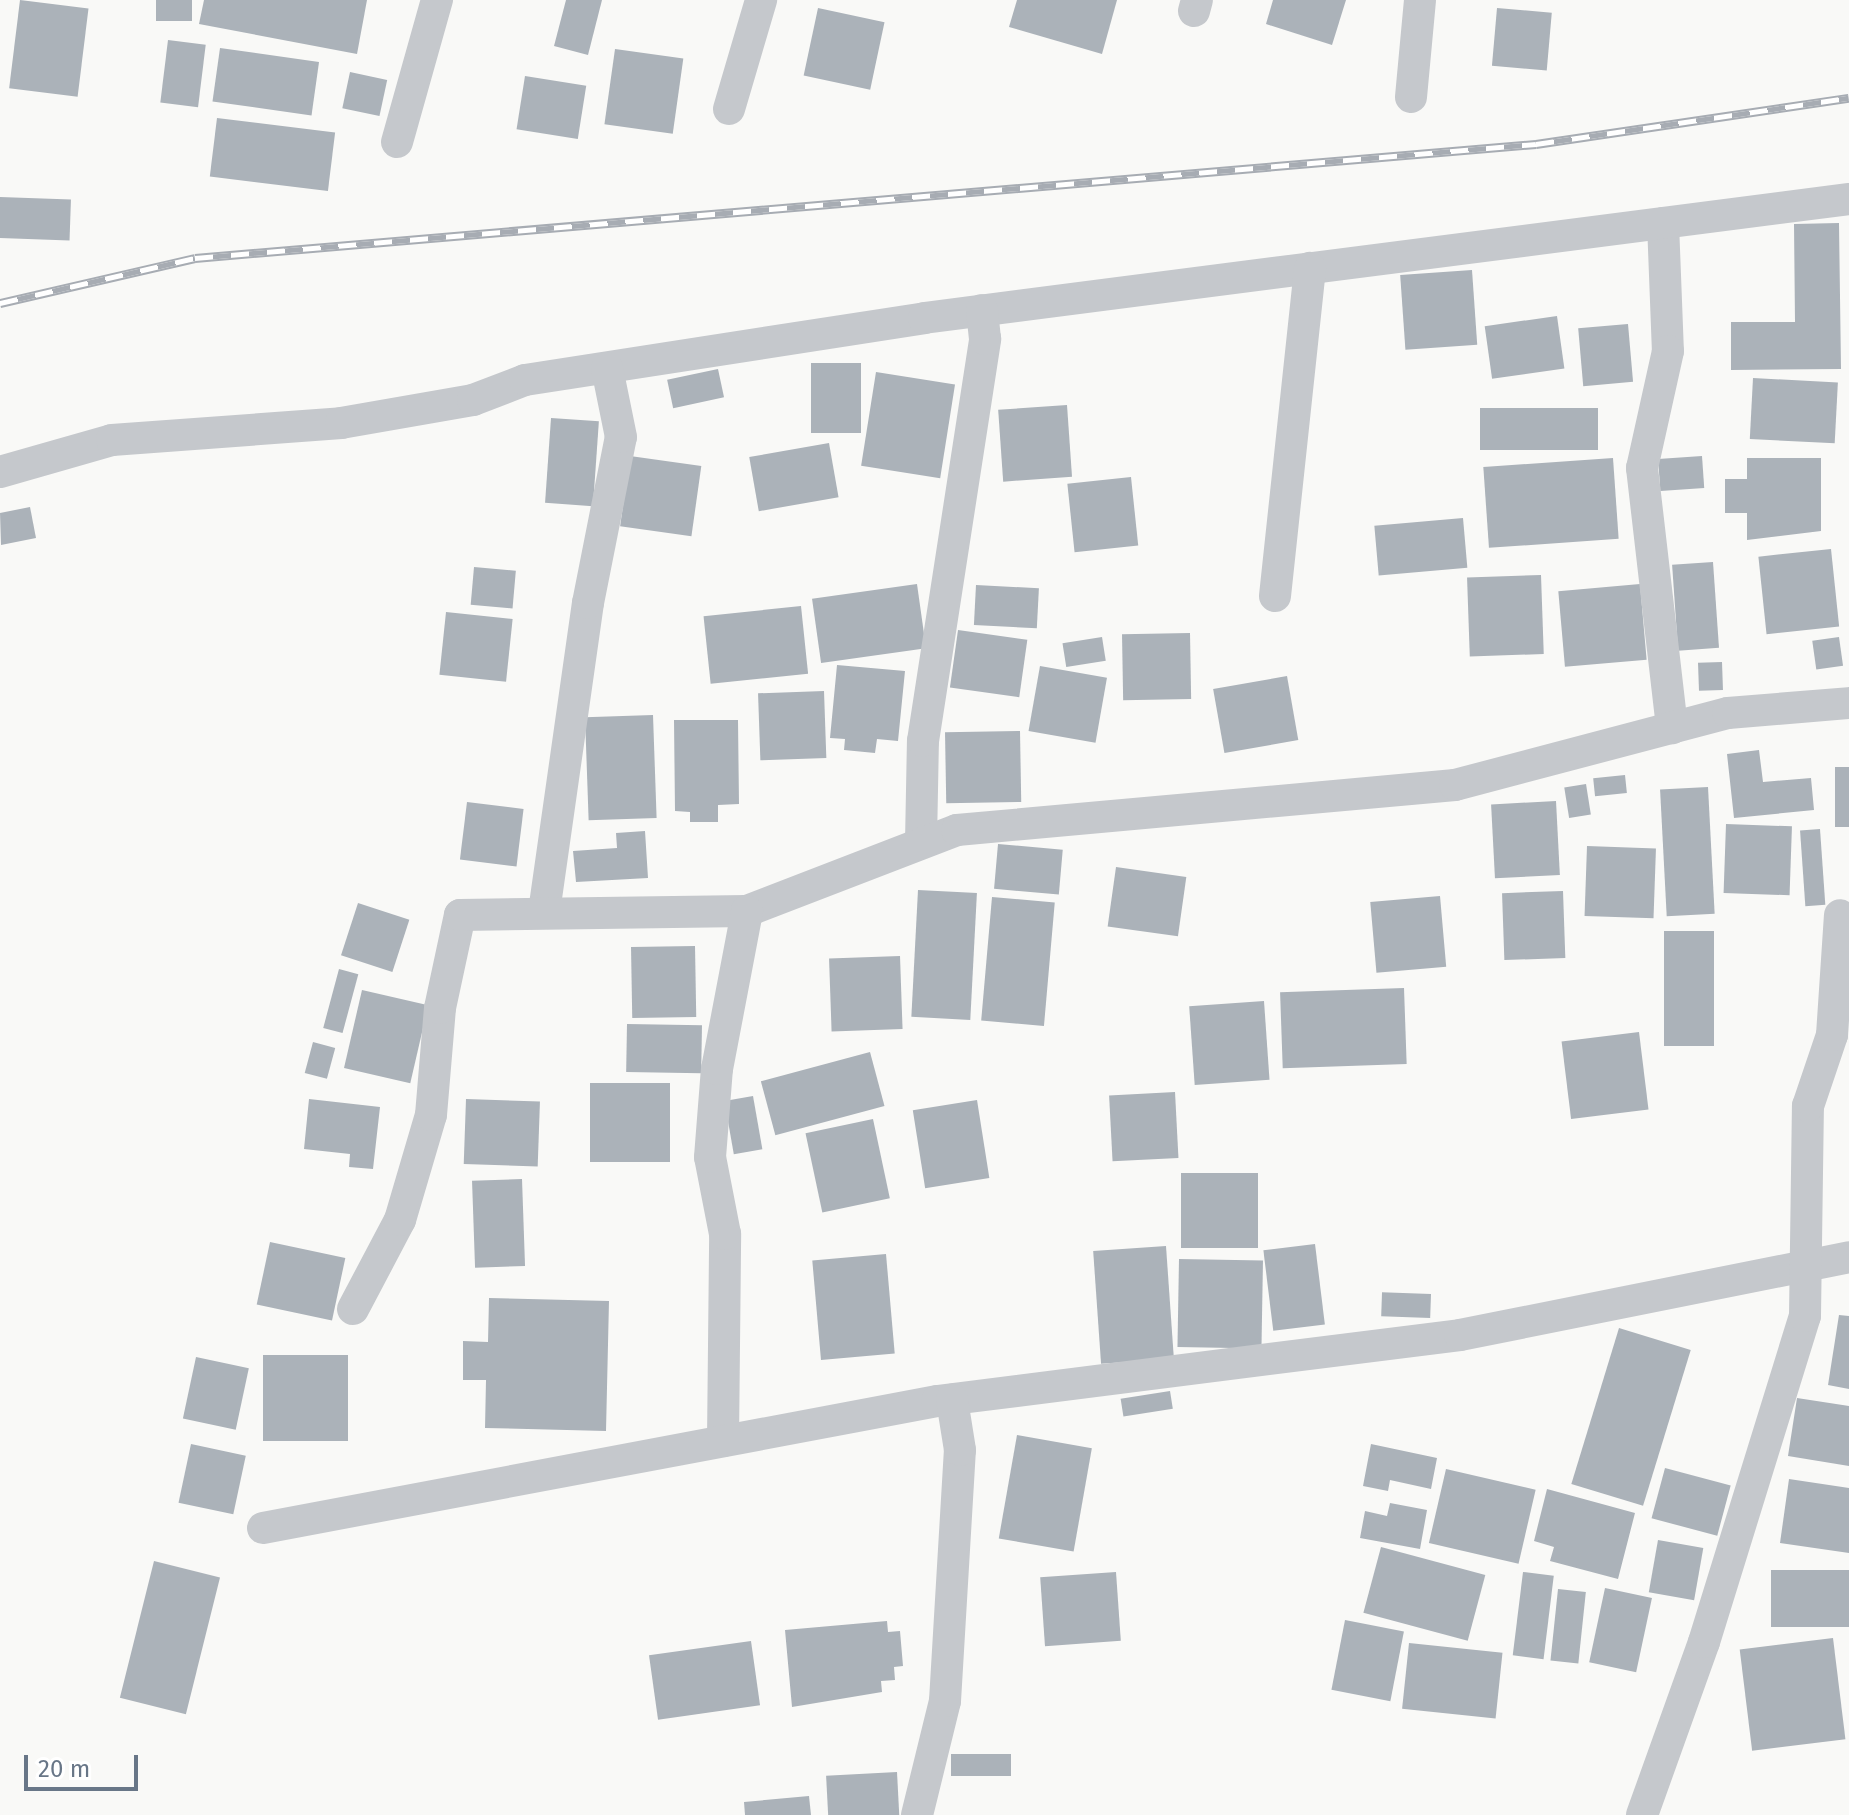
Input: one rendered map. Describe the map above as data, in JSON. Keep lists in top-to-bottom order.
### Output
{
  "scale_bar": "20 m"
}
